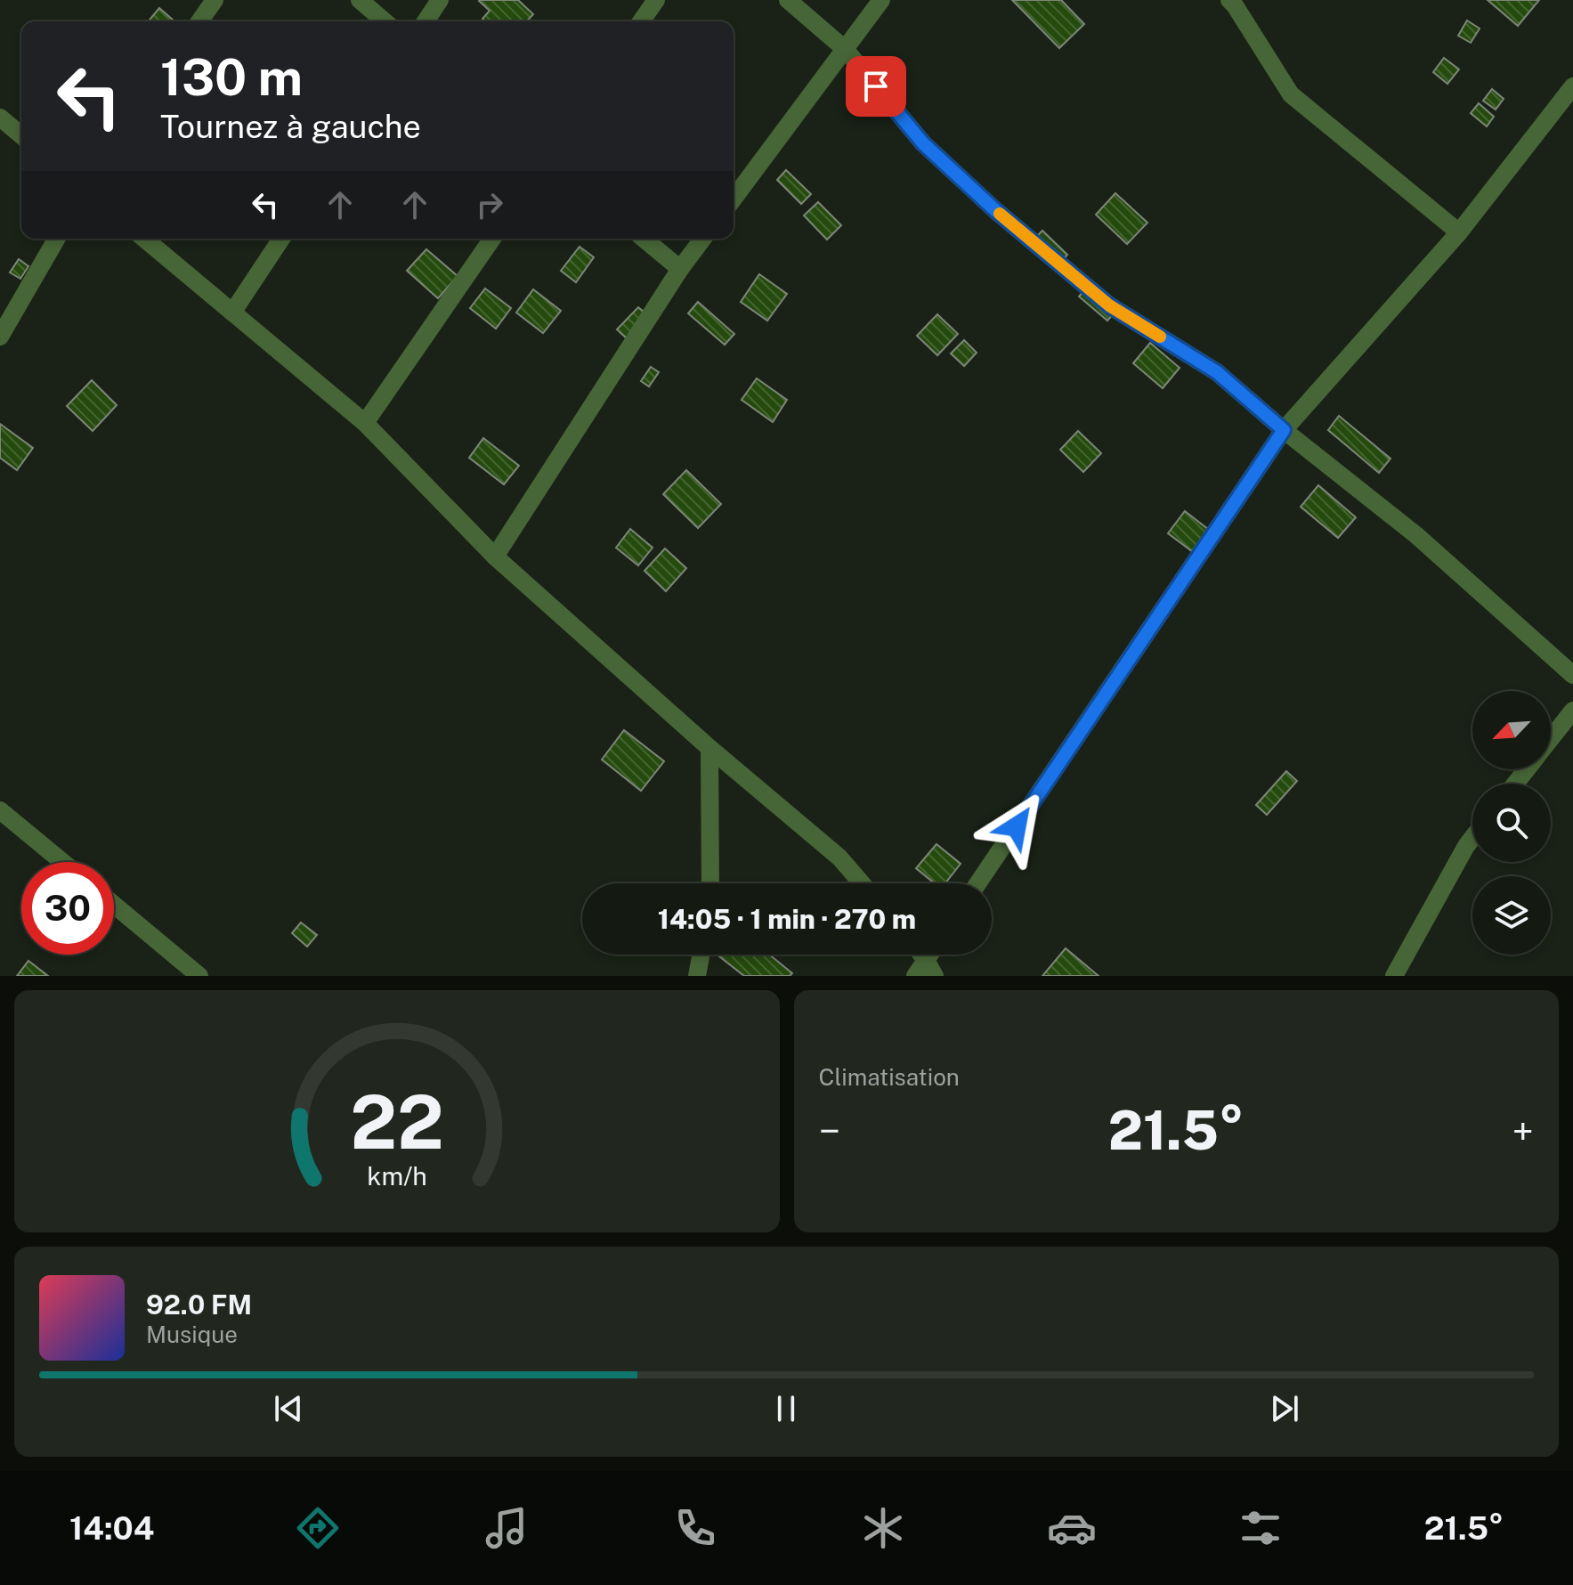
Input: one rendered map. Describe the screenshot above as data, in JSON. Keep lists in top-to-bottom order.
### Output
{
  "north": "bottom left",
  "page": {
    "turn": ["130 m", "Tournez à gauche"],
    "limit": "30",
    "trip": "14:05 · 1 min · 270 m",
    "tile": "Climatisation",
    "heat": ["−", "21.5°", "+"],
    "song": ["92.0 FM", "Musique"],
    "tabs": ["14:04", "21.5°"],
    "gauge": ["22", "km/h"]
  }
}
